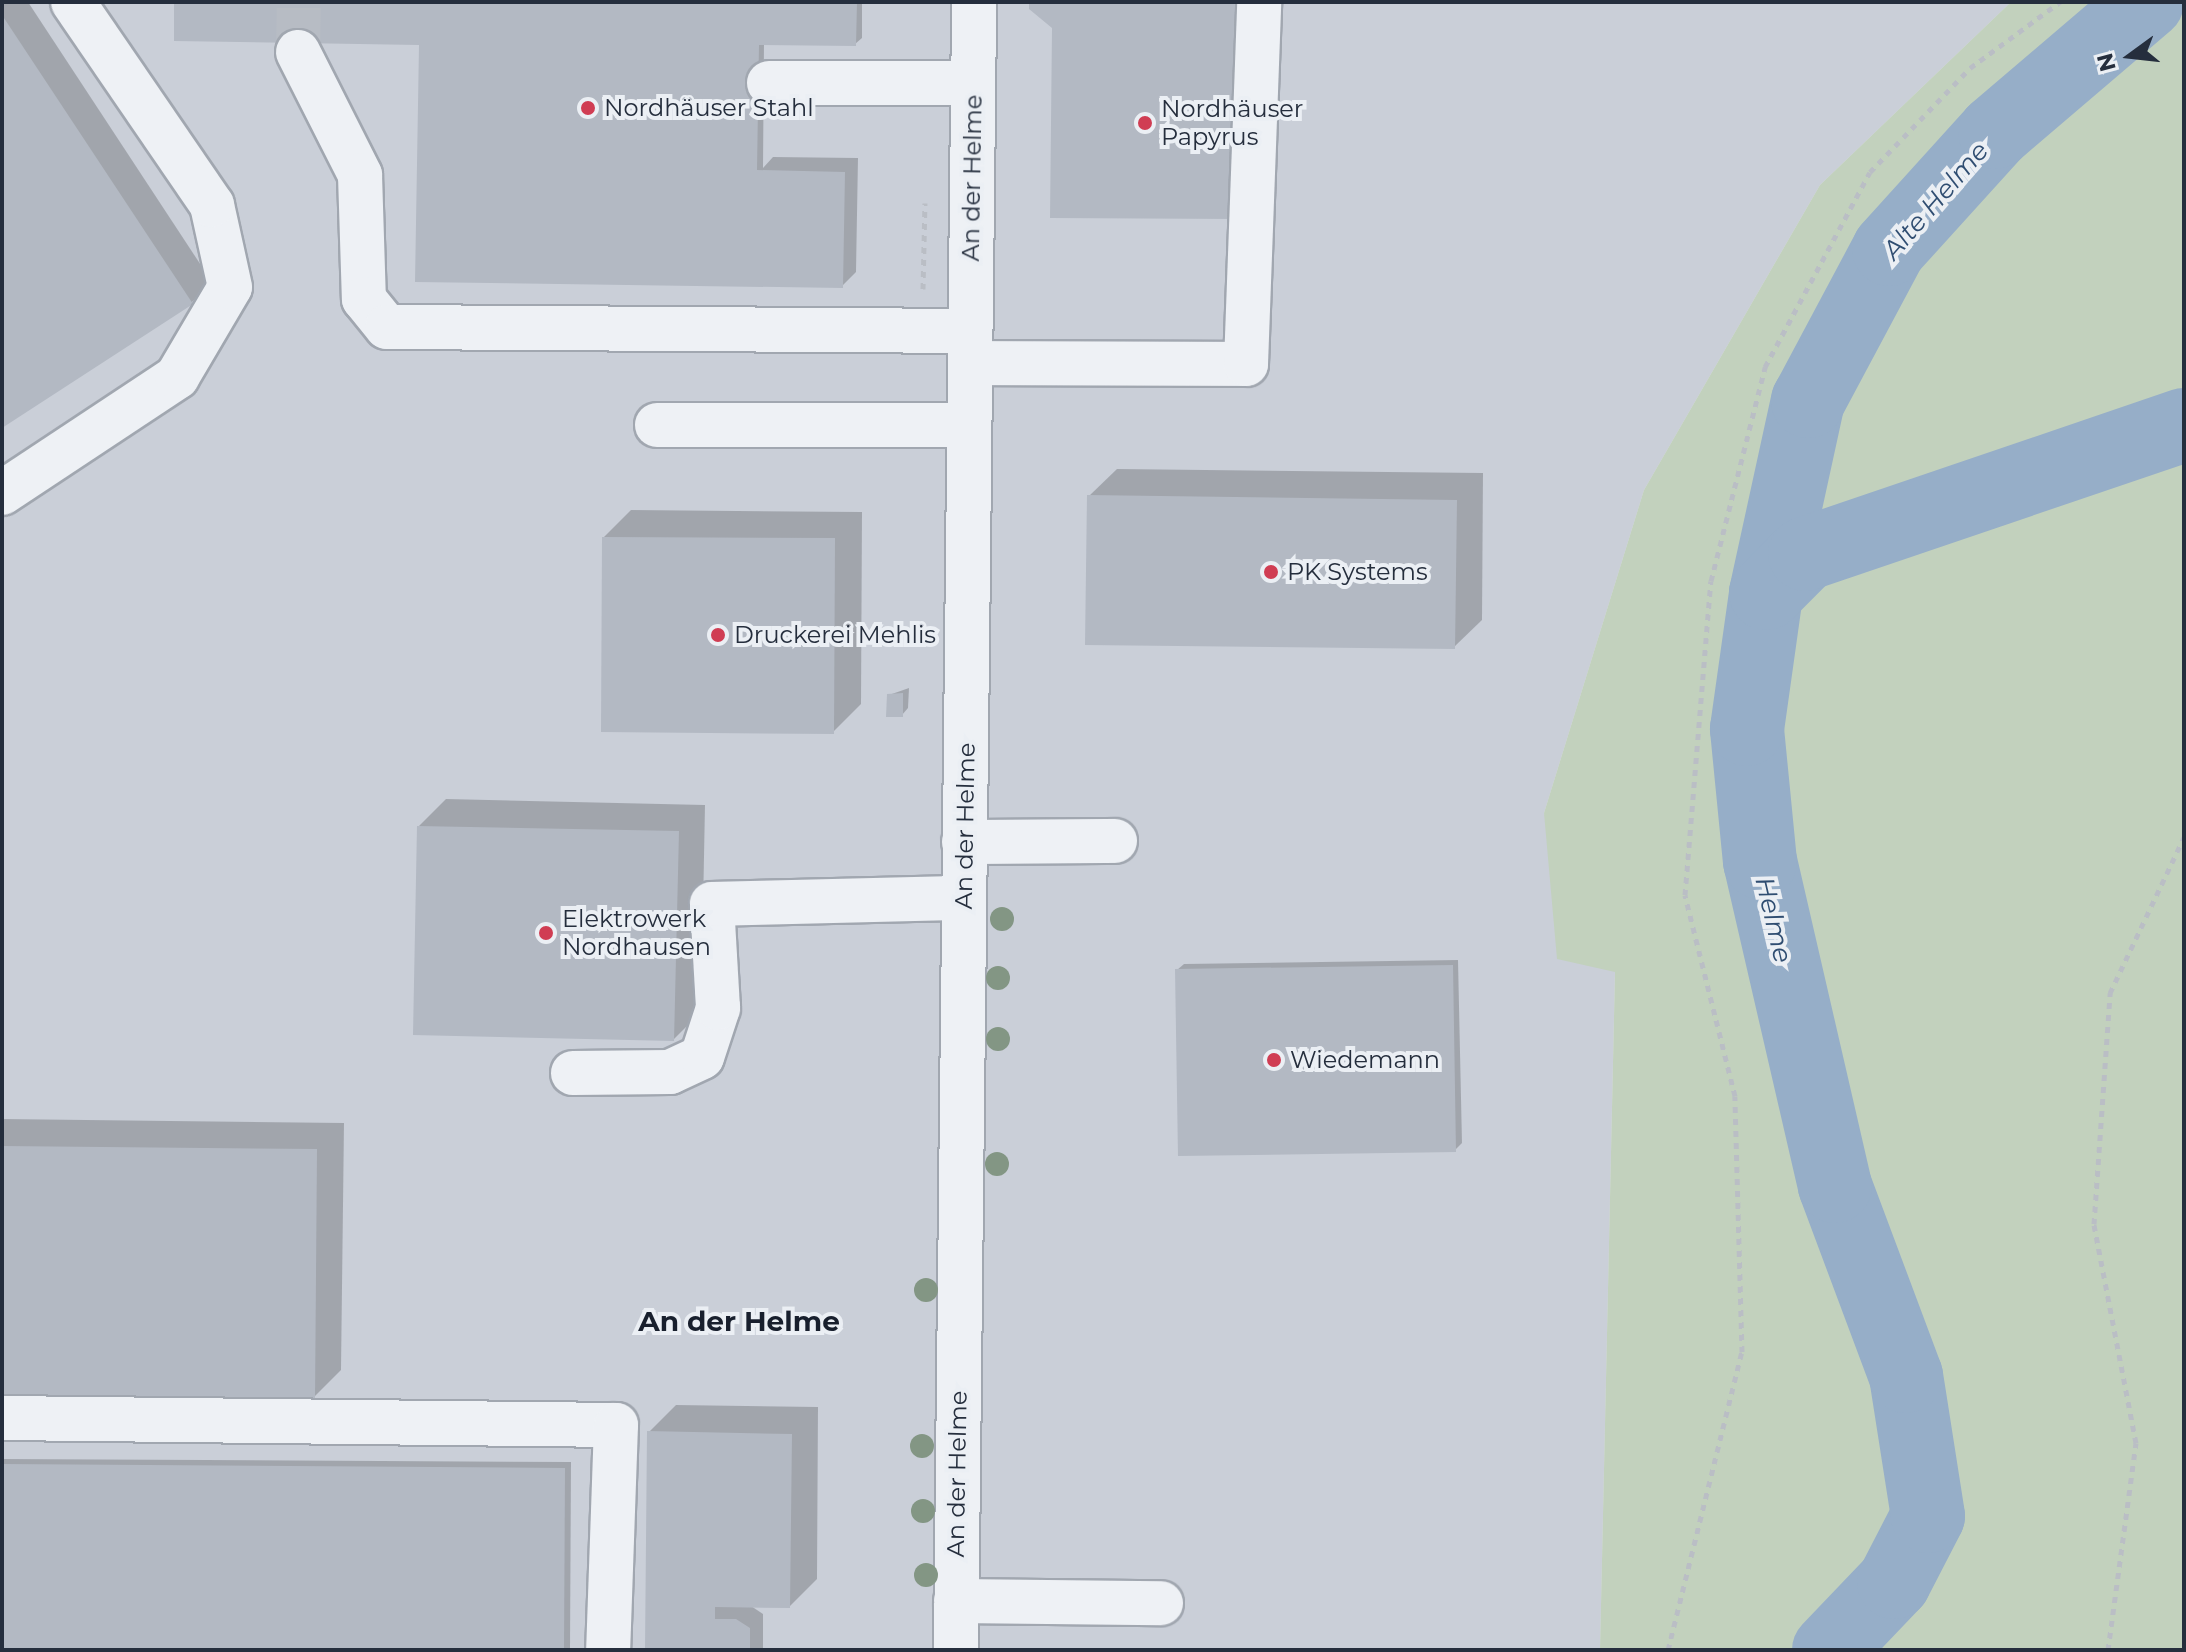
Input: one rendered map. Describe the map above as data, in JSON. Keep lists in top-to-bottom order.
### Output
{
  "streets": {
    "street": ["An der Helme"]
  },
  "districts": ["An der Helme"],
  "water": ["Alte Helme", "Helme"],
  "places": [
    "Nordhäuser Stahl",
    "Nordhäuser Papyrus",
    "PK Systems",
    "Druckerei Mehlis",
    "Elektrowerk Nordhausen",
    "Wiedemann"
  ],
  "north": "left"
}
